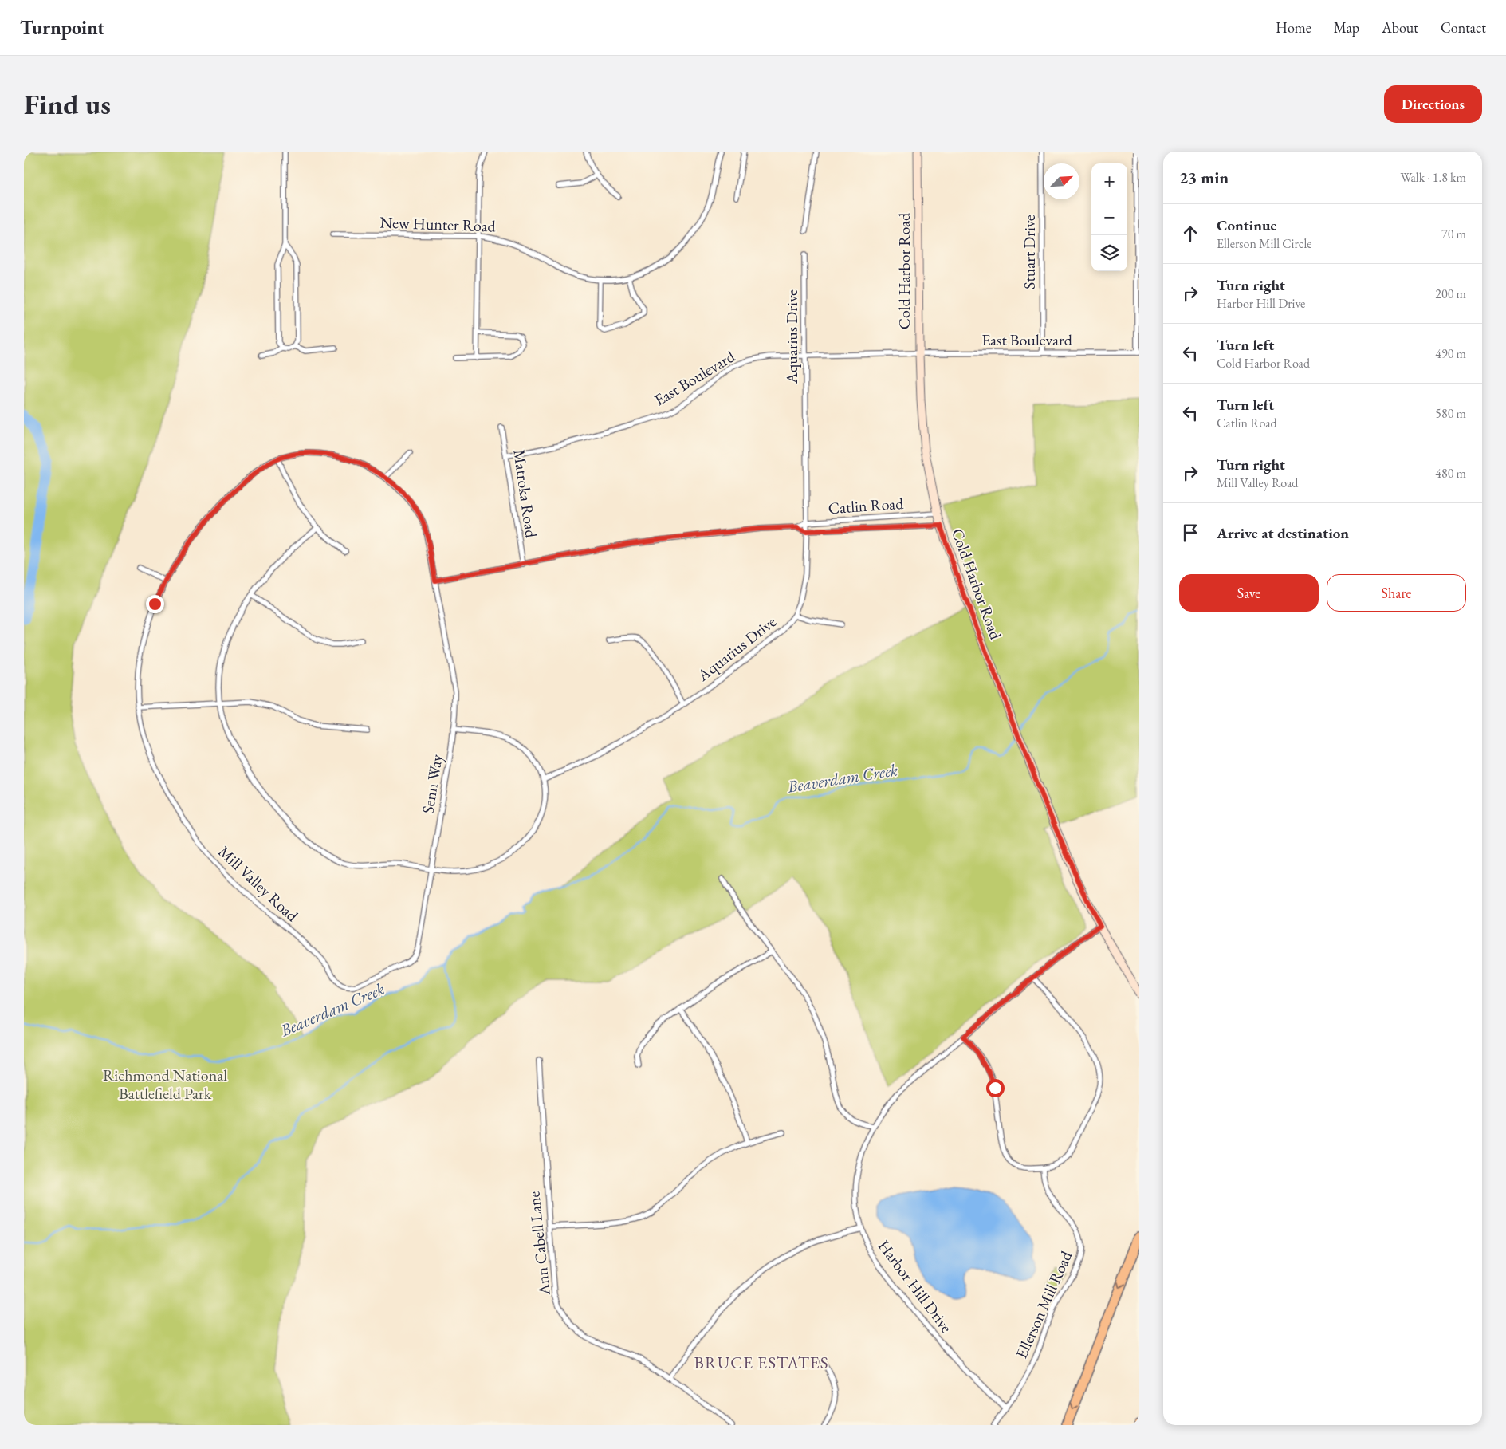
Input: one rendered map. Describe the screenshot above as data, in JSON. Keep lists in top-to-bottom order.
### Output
{
  "streets": {
    "main road": ["Cold Harbor Road"],
    "street": [
      "New Hunter Road",
      "Stuart Drive",
      "Aquarius Drive",
      "East Boulevard",
      "Matroka Road",
      "Catlin Road",
      "Senn Way",
      "Mill Valley Road",
      "Ann Cabell Lane",
      "Harbor Hill Drive",
      "Ellerson Mill Road"
    ]
  },
  "crossings": [
    ["Stuart Drive", "East Boulevard"],
    ["Cold Harbor Road", "East Boulevard"],
    ["Cold Harbor Road", "Catlin Road"],
    ["Cold Harbor Road", "Harbor Hill Drive"],
    ["Aquarius Drive", "East Boulevard"],
    ["Aquarius Drive", "Catlin Road"],
    ["East Boulevard", "Matroka Road"],
    ["Matroka Road", "Catlin Road"],
    ["Catlin Road", "Senn Way"],
    ["Catlin Road", "Mill Valley Road"],
    ["Senn Way", "Mill Valley Road"],
    ["Harbor Hill Drive", "Ellerson Mill Road"]
  ],
  "districts": ["BRUCE ESTATES"],
  "water": ["Beaverdam Creek"],
  "parks": ["Richmond National Battlefield Park"],
  "north": "top right",
  "page": {
    "header": "Turnpoint",
    "nav": [
      "Home",
      "Map",
      "About",
      "Contact"
    ],
    "buttons": [
      "Directions",
      ["Save", "Share"]
    ],
    "title": "Find us",
    "heading": ["23 min", "Walk · 1.8 km"],
    "map_buttons": ["+", "−"],
    "list": [
      ["Continue", "Ellerson Mill Circle", "70 m"],
      ["Turn right", "Harbor Hill Drive", "200 m"],
      ["Turn left", "Cold Harbor Road", "490 m"],
      ["Turn left", "Catlin Road", "580 m"],
      ["Turn right", "Mill Valley Road", "480 m"],
      "Arrive at destination"
    ]
  }
}
